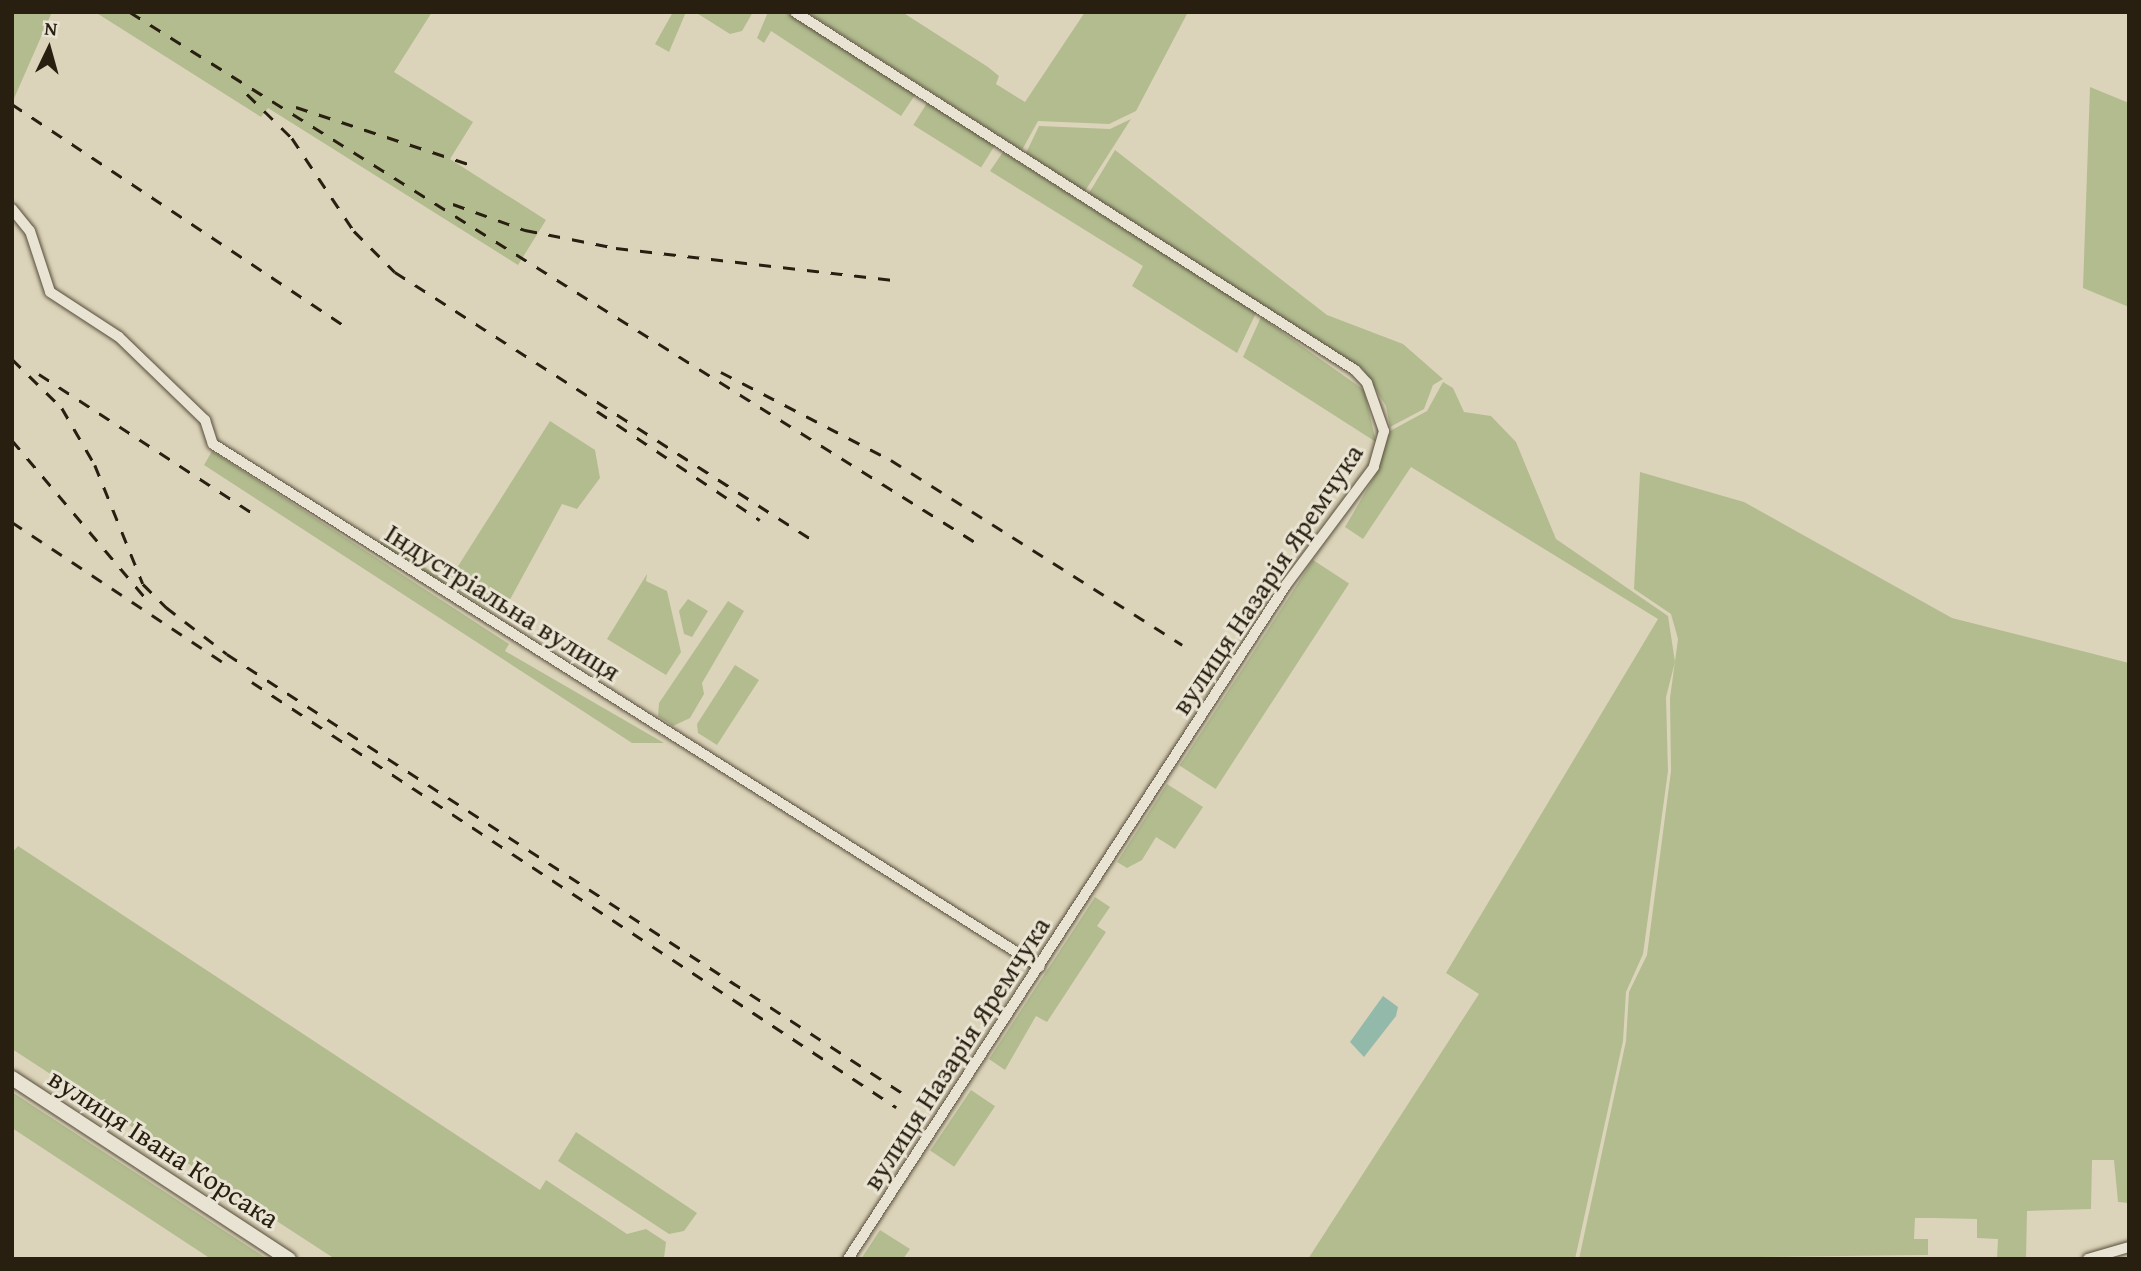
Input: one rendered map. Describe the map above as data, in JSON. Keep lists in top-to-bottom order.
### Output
{
  "streets": {
    "street": ["вулиця Назарія Яремчука", "Індустріальна вулиця", "вулиця Івана Корсака"]
  },
  "crossings": [
    ["вулиця Назарія Яремчука", "Індустріальна вулиця"]
  ],
  "north": "top"
}
